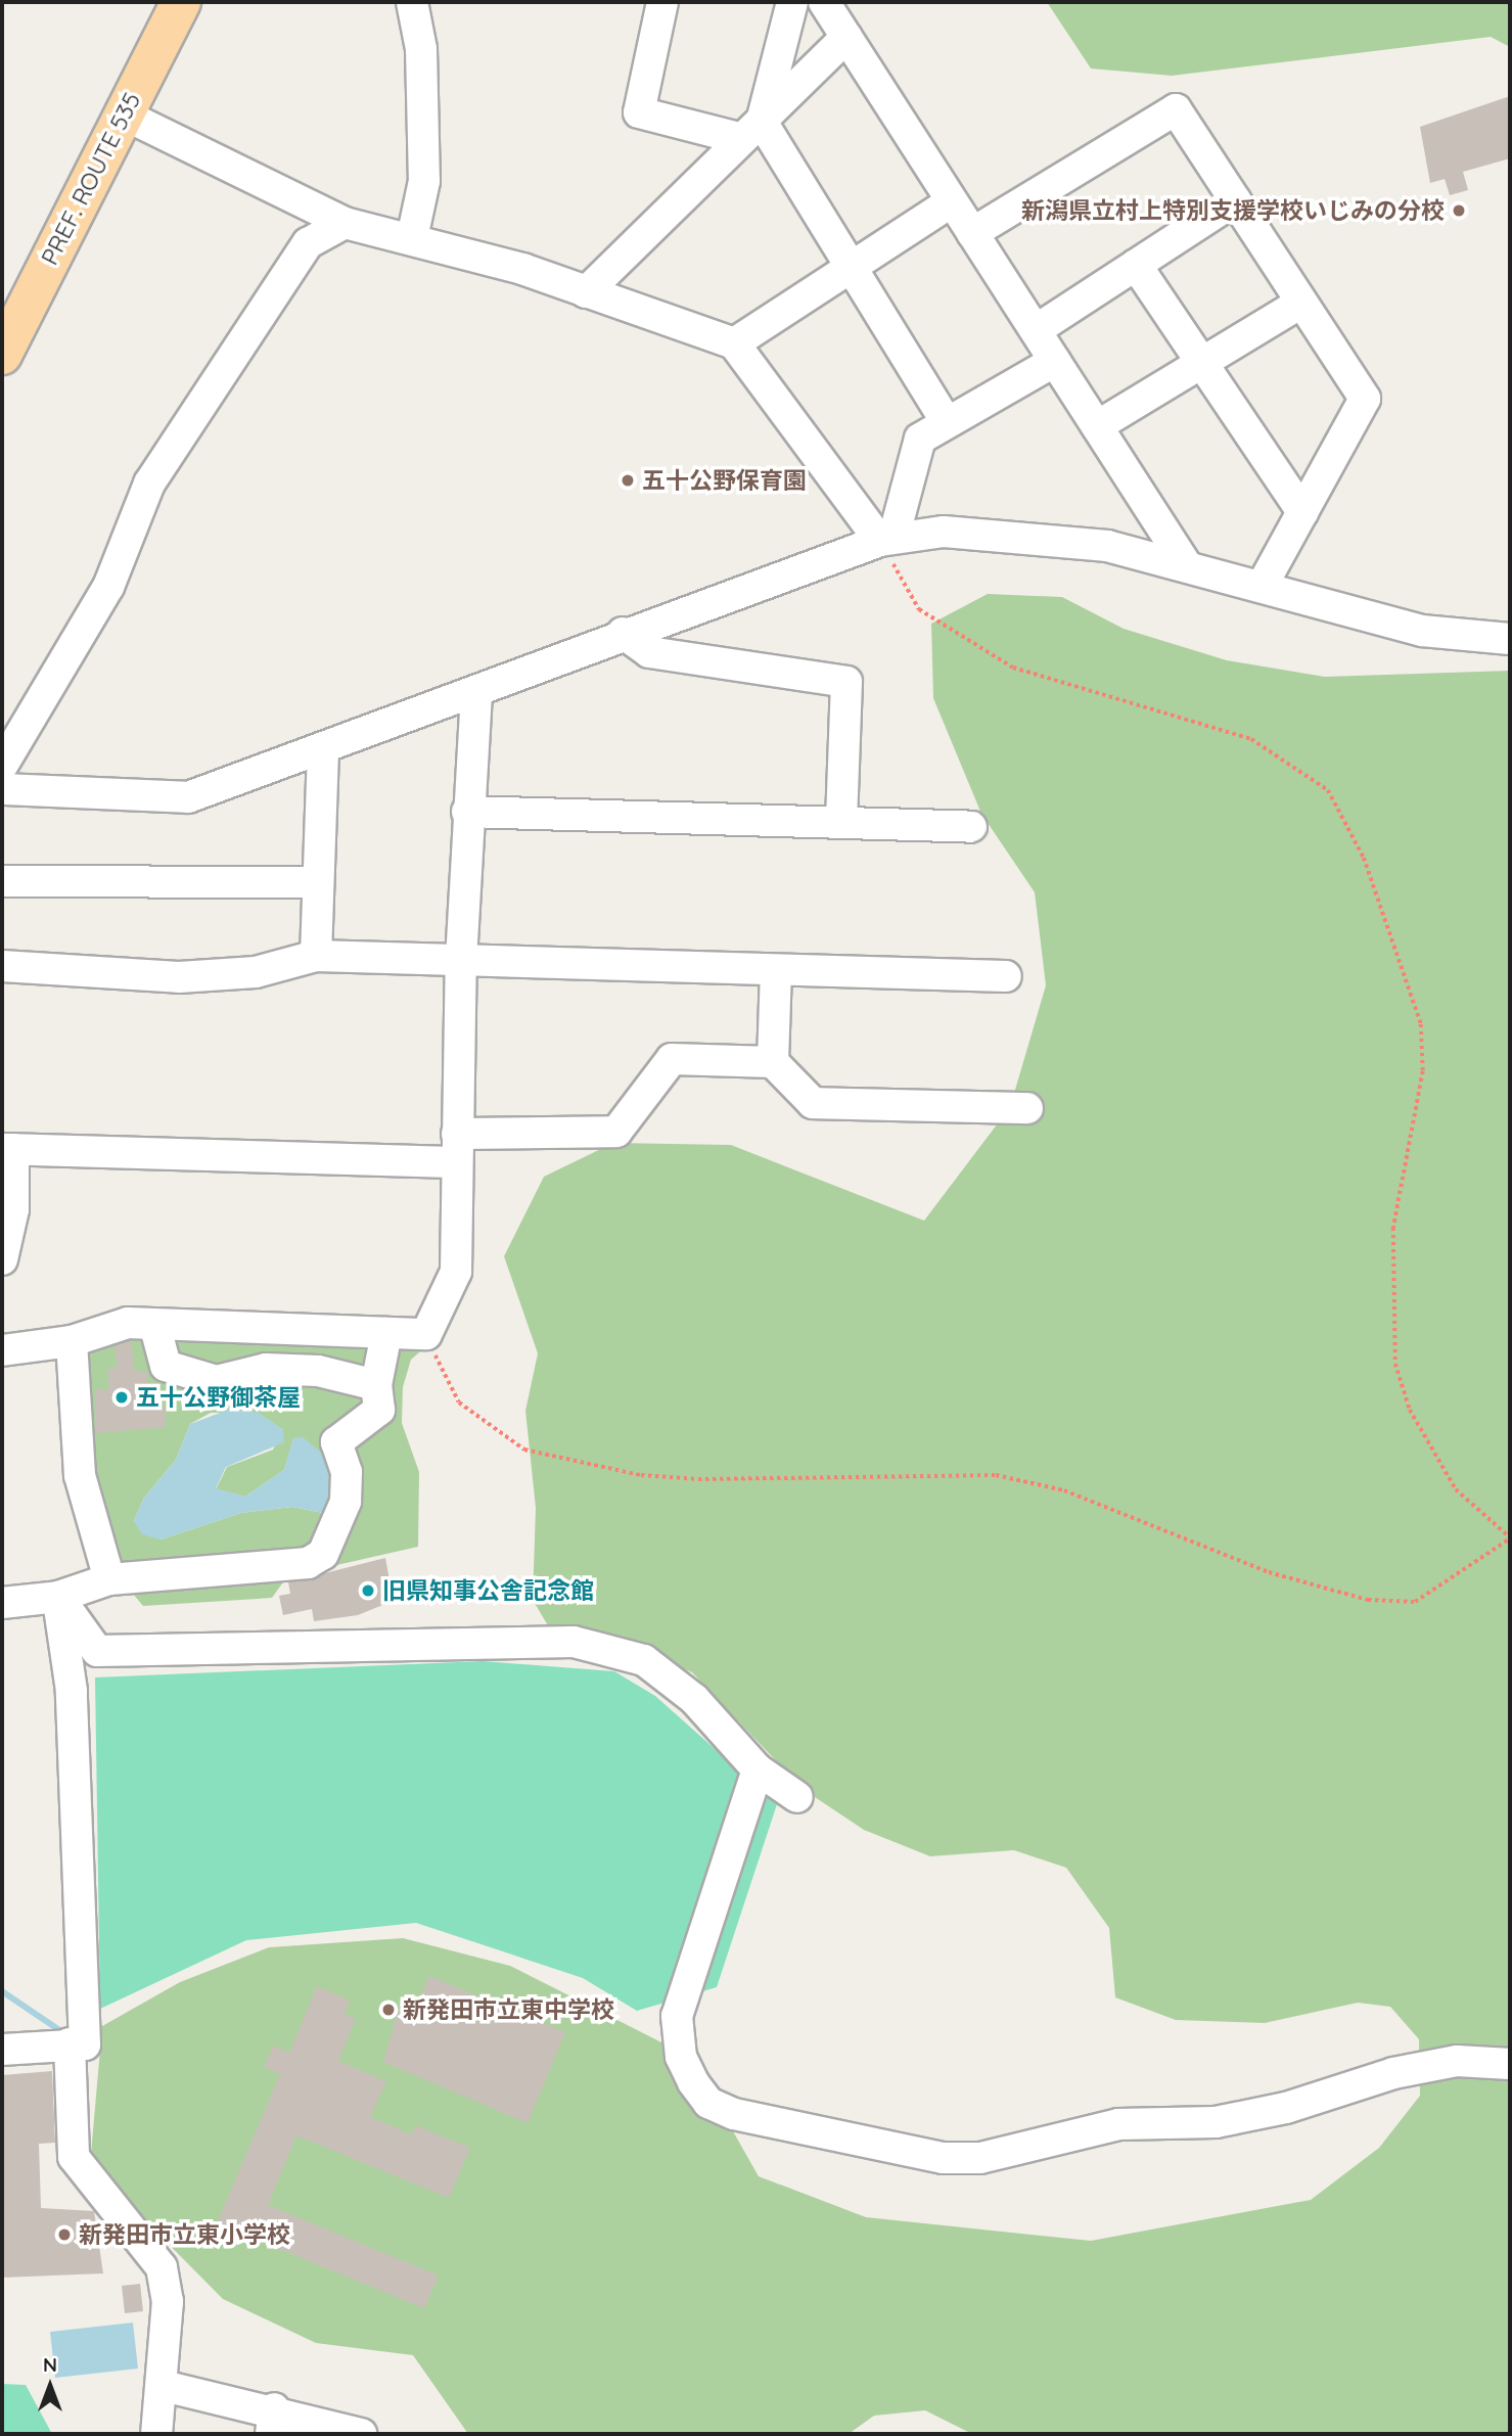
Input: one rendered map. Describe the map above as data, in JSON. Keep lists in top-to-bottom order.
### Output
{
  "streets": {
    "main road": ["PREF. ROUTE 535"]
  },
  "places": [
    "新潟県立村上特別支援学校いじみの分校",
    "五十公野保育園",
    "五十公野御茶屋",
    "旧県知事公舎記念館",
    "新発田市立東中学校",
    "新発田市立東小学校"
  ],
  "north": "top"
}
